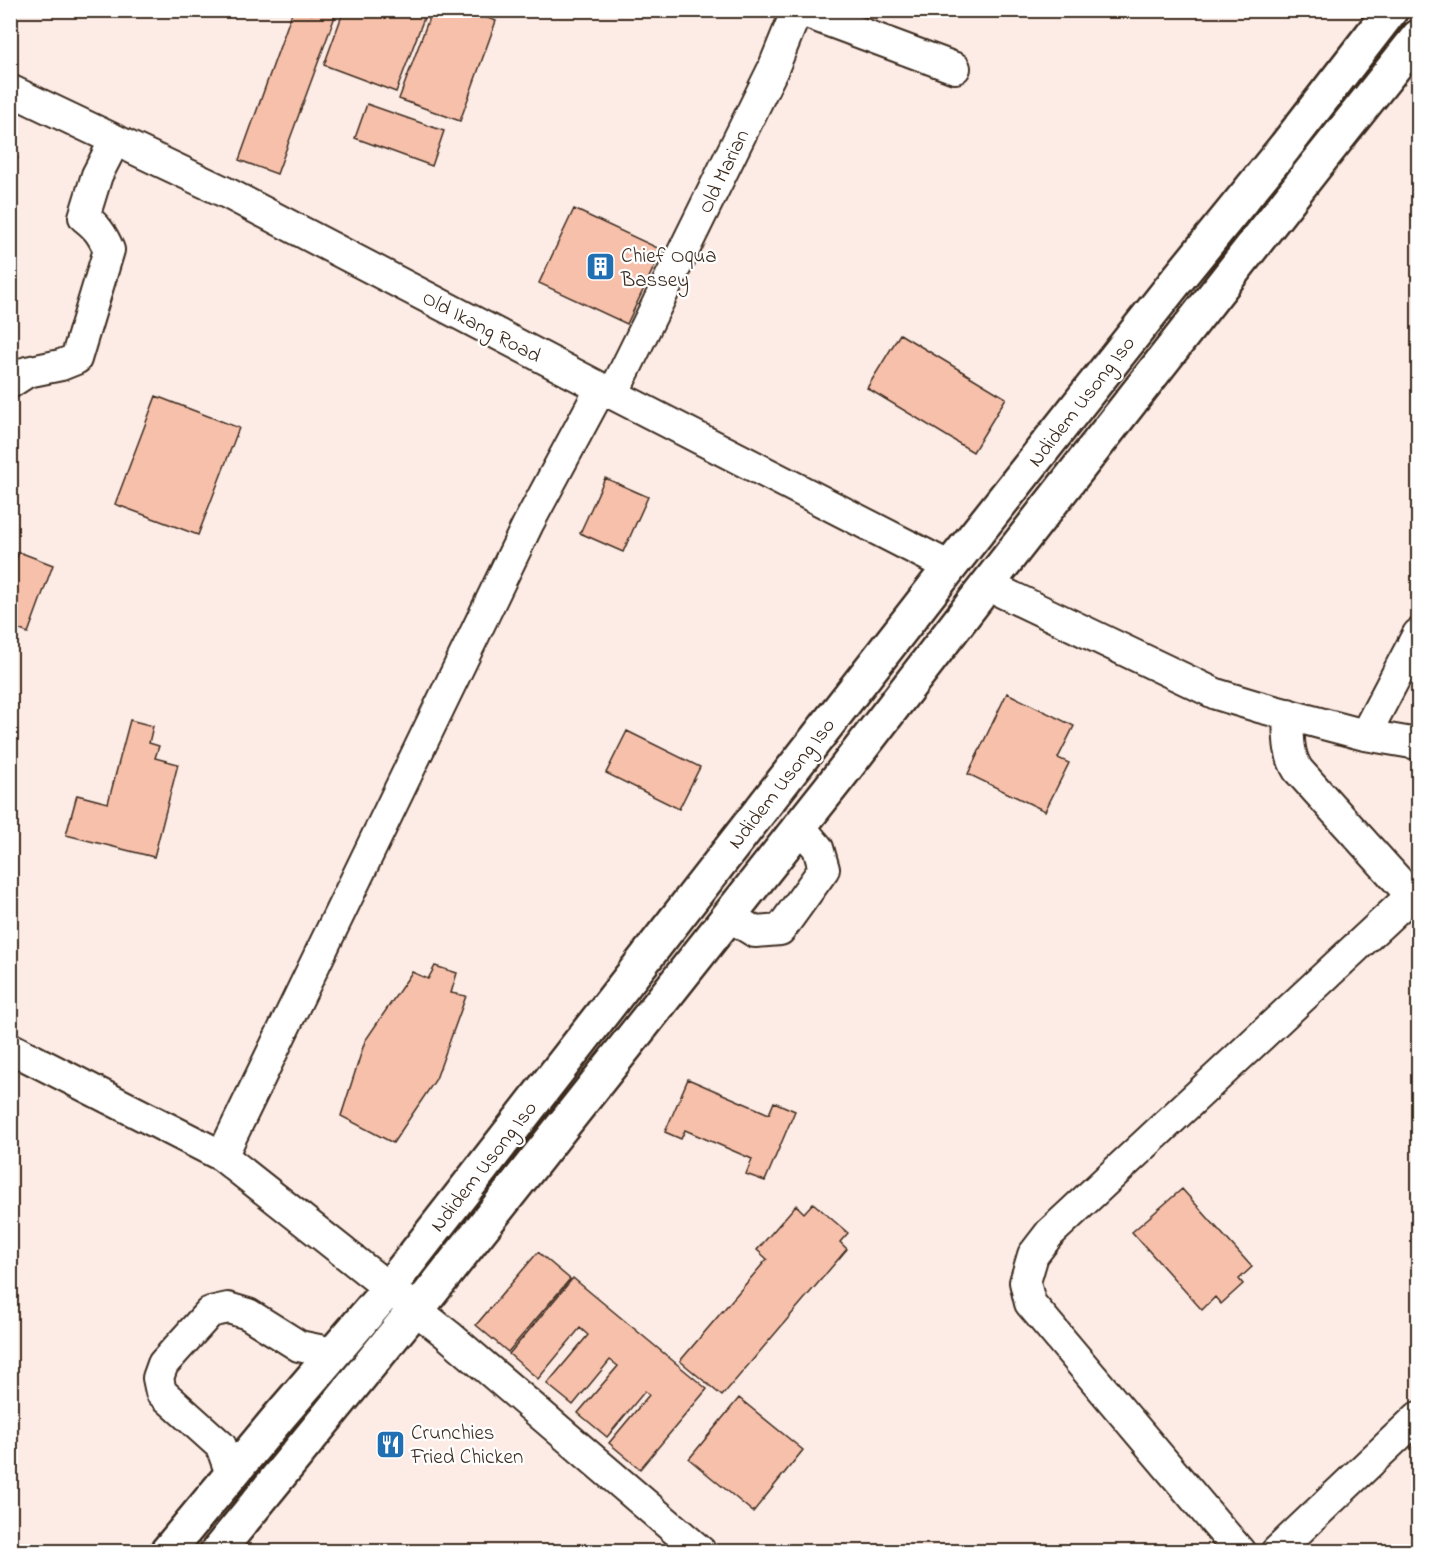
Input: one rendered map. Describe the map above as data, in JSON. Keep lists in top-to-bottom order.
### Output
{
  "streets": {
    "highway": ["Ndidem Usong Iso"],
    "street": ["Old Marian", "Old Ikang Road"]
  },
  "crossings": [
    ["Old Marian", "Old Ikang Road"],
    ["Old Ikang Road", "Ndidem Usong Iso"]
  ],
  "places": {
    "building": ["Chief Oqua Bassey"],
    "restaurant": ["Crunchies Fried Chicken"]
  }
}
